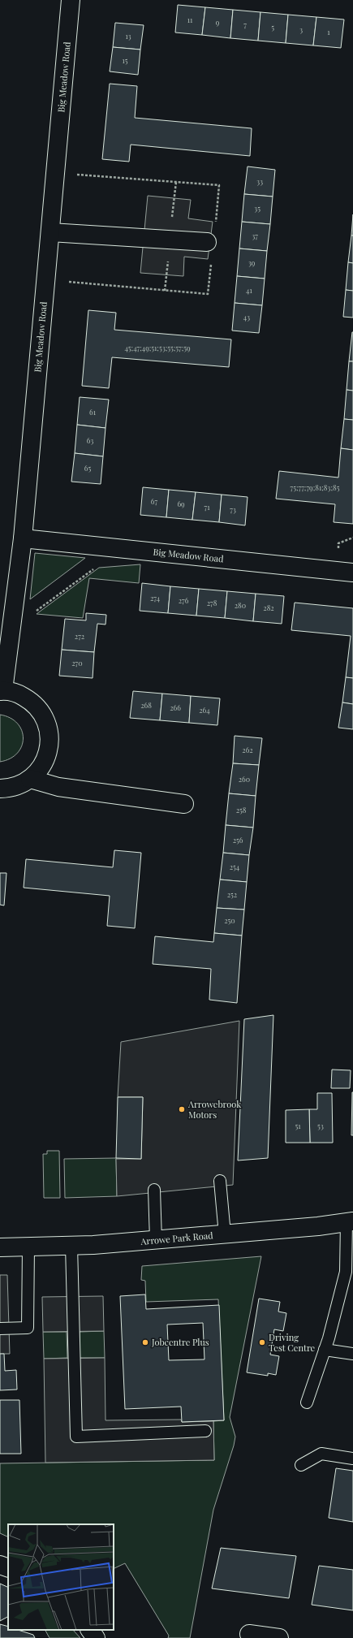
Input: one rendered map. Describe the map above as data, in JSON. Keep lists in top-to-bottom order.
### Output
{
  "streets": {
    "street": ["Big Meadow Road", "Arrowe Park Road"]
  },
  "places": ["Arrowebrook Motors", "Jobcentre Plus", "Driving Test Centre"],
  "house_numbers": [
    "11",
    "9",
    "7",
    "5",
    "3",
    "1",
    "13",
    "15",
    "33",
    "35",
    "37",
    "39",
    "41",
    "43",
    "45;47;49;51;53;55;57;59",
    "61",
    "63",
    "65",
    "75;77;79;81;83;85",
    "67",
    "69",
    "71",
    "73",
    "274",
    "276",
    "278",
    "280",
    "282",
    "272",
    "270",
    "268",
    "266",
    "264",
    "262",
    "260",
    "258",
    "256",
    "254",
    "252",
    "250",
    "51",
    "53"
  ]
}
